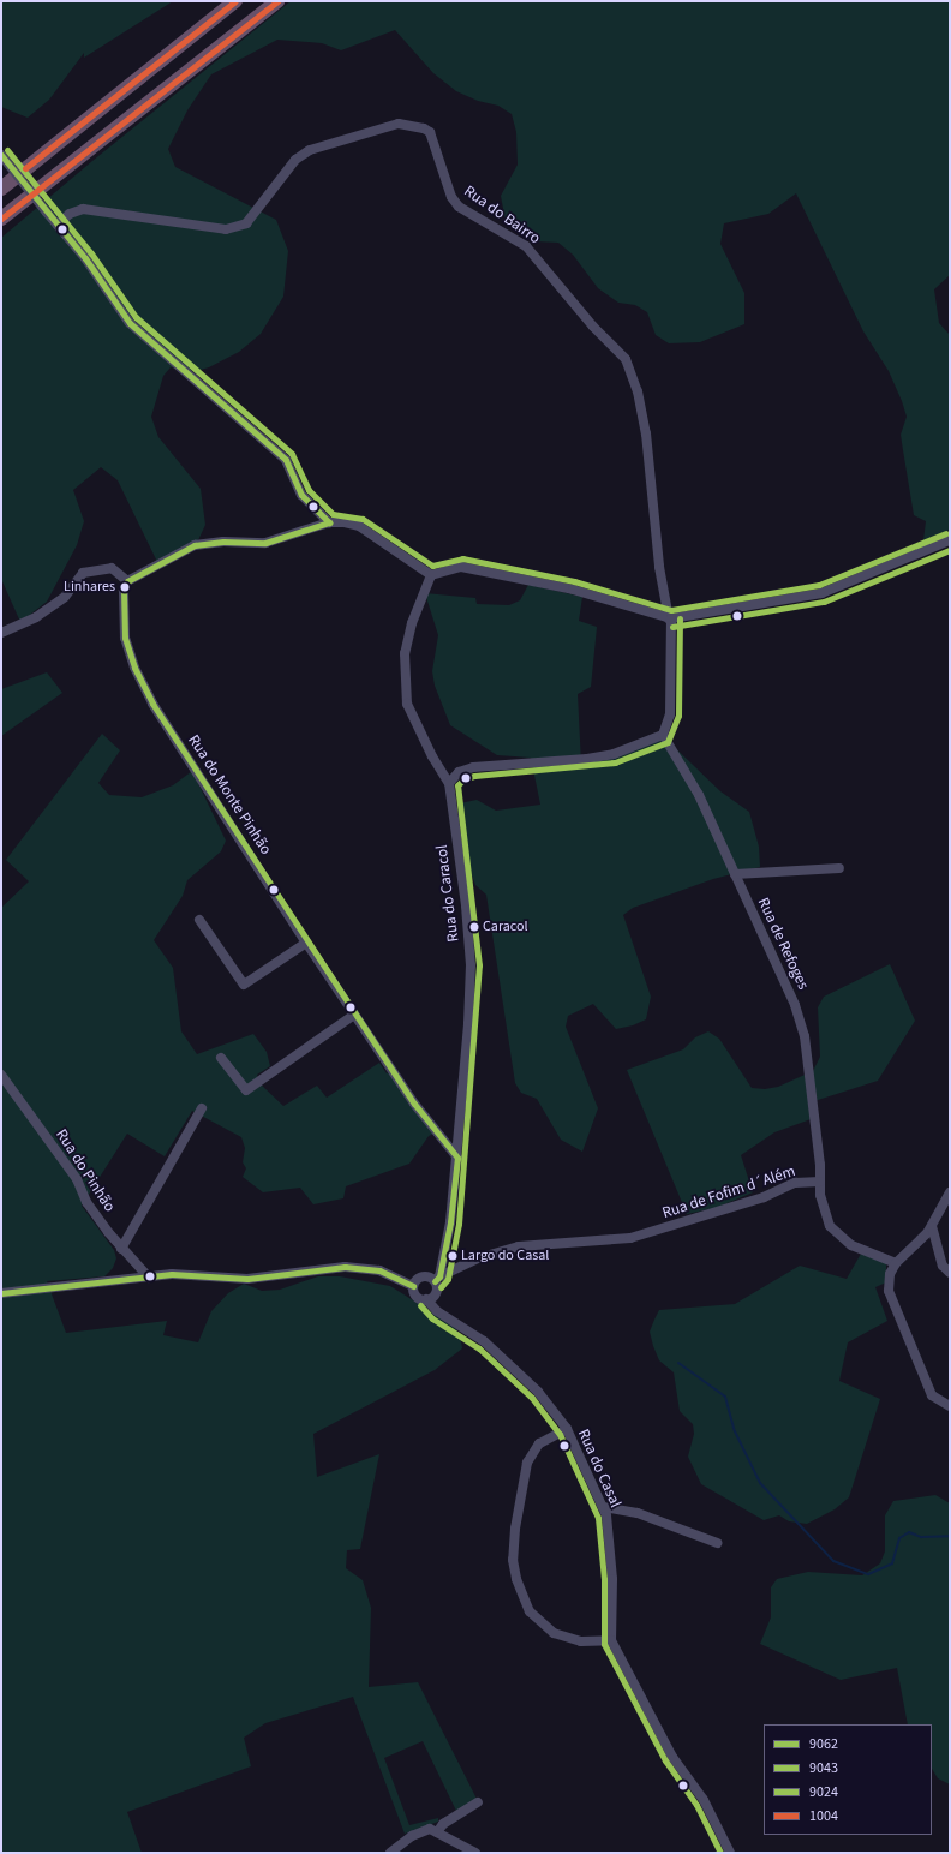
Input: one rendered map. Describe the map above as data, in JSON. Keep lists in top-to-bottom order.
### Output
{
  "streets": {
    "street": [
      "Rua do Bairro",
      "Rua do Monte Pinhão",
      "Rua do Caracol",
      "Rua de Refoges",
      "Rua do Pinhão",
      "Rua de Fofim d´Além",
      "Rua do Casal"
    ]
  },
  "crossings": [
    ["Rua do Monte Pinhão", "Rua do Caracol"],
    ["Rua do Caracol", "Rua de Fofim d´Além"],
    ["Rua do Caracol", "Rua do Casal"],
    ["Rua de Refoges", "Rua de Fofim d´Além"],
    ["Rua de Fofim d´Além", "Rua do Casal"]
  ],
  "places": ["Linhares", "Caracol", "Largo do Casal"],
  "lines": [
    "transit line 1004",
    "transit line 9024",
    "transit line 9062",
    "transit line 9043"
  ],
  "legend": [
    "9062",
    "9043",
    "9024",
    "1004"
  ]
}
